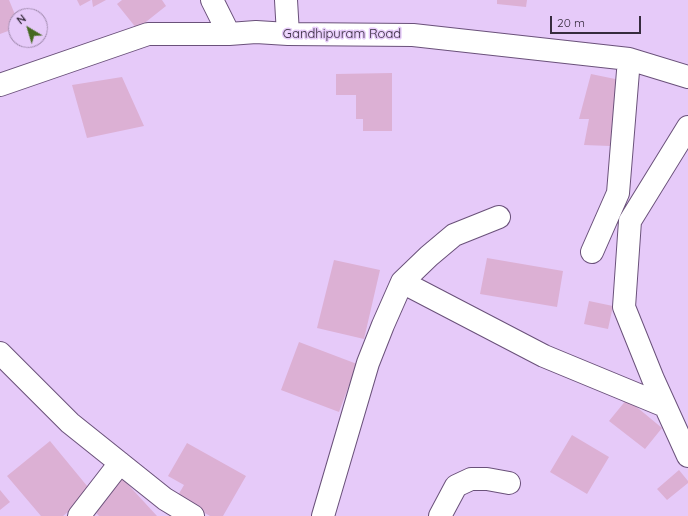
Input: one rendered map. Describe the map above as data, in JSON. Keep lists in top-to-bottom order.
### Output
{
  "streets": {
    "street": ["Gandhipuram Road"]
  },
  "scale_bar": "20 m",
  "north": "top left"
}
